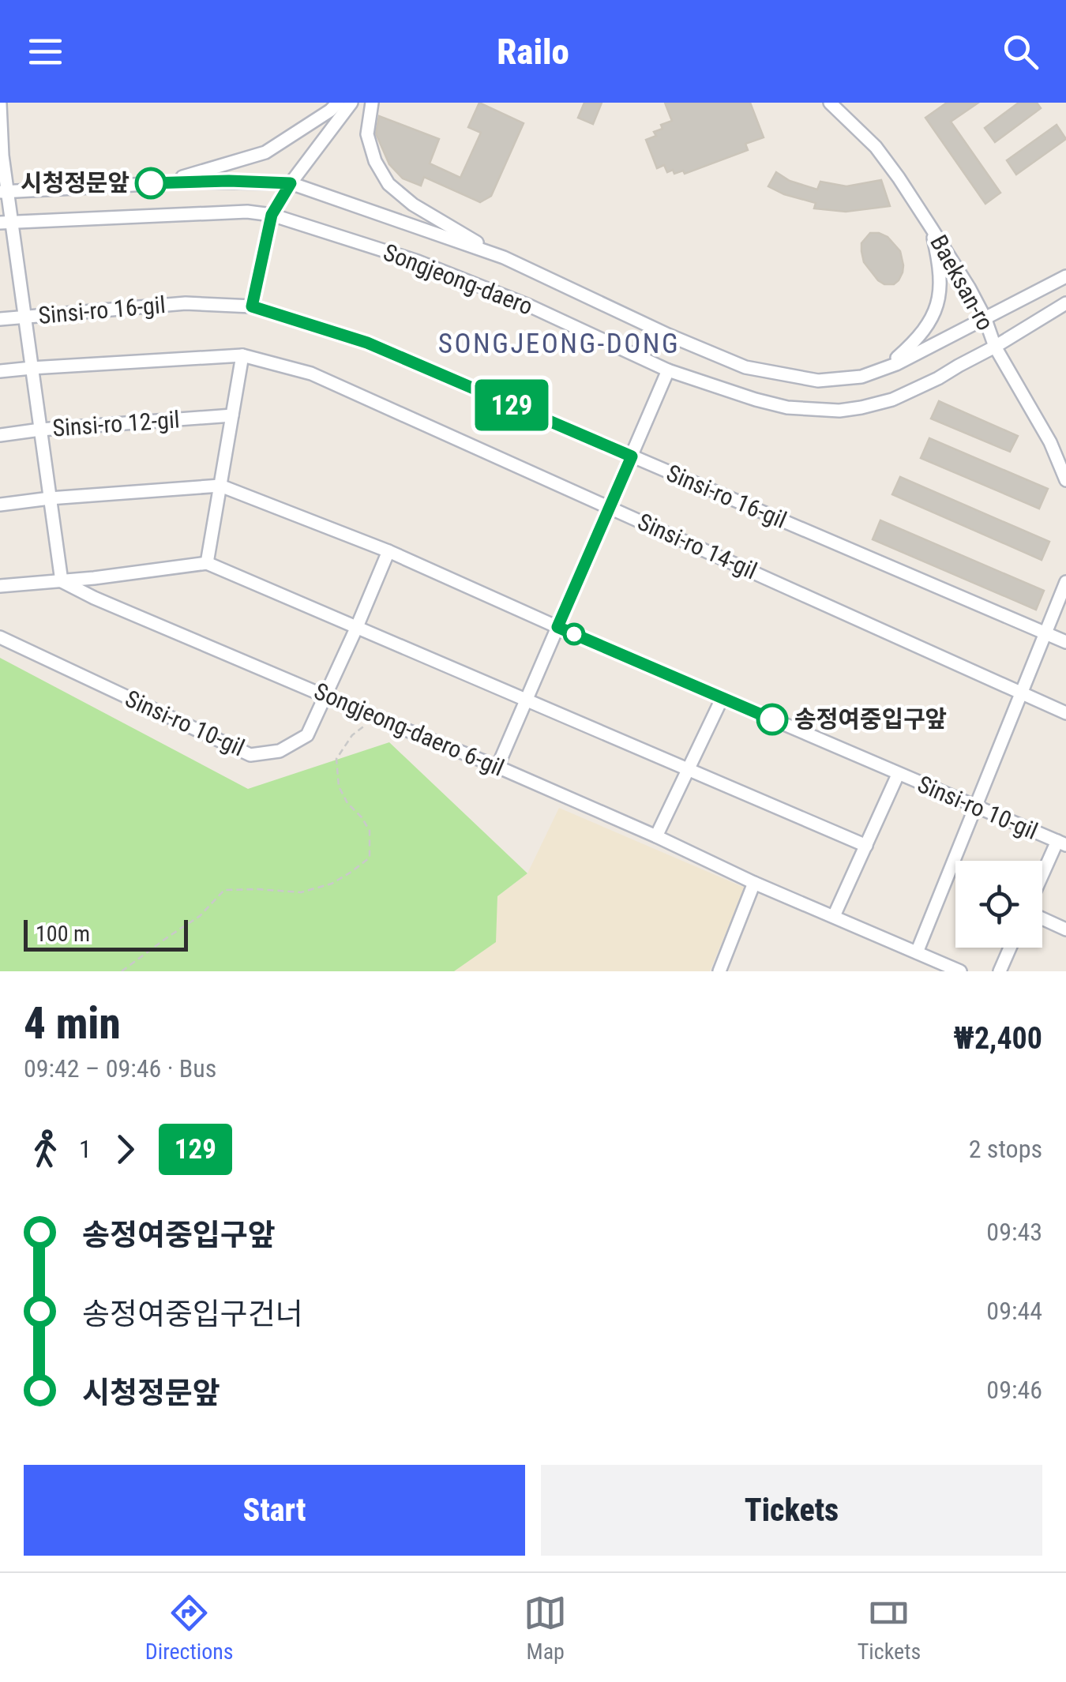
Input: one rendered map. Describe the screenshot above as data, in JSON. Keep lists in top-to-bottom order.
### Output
{
  "streets": {
    "street": [
      "Songjeong-daero",
      "Baeksan-ro",
      "Sinsi-ro 16-gil",
      "Sinsi-ro 12-gil",
      "Sinsi-ro 14-gil",
      "Sinsi-ro 10-gil",
      "Songjeong-daero 6-gil"
    ]
  },
  "crossings": [
    ["Songjeong-daero", "Baeksan-ro"],
    ["Sinsi-ro 10-gil", "Songjeong-daero 6-gil"]
  ],
  "districts": ["SONGJEONG-DONG"],
  "places": ["시청정문앞", "송정여중입구앞"],
  "lines": ["bus line 129"],
  "scale_bar": "100 m",
  "page": {
    "header": "Railo",
    "on_map": "129",
    "scale": "100 m",
    "heading": ["4 min", "09:42 – 09:46 · Bus", "₩2,400"],
    "legs": ["1", "129", "2 stops"],
    "list": [
      {
        "name": "송정여중입구앞",
        "value": "09:43"
      },
      {
        "name": "송정여중입구건너",
        "value": "09:44"
      },
      {
        "name": "시청정문앞",
        "value": "09:46"
      }
    ],
    "buttons": ["Start", "Tickets"],
    "tabs": ["Directions", "Map", "Tickets"]
  }
}
